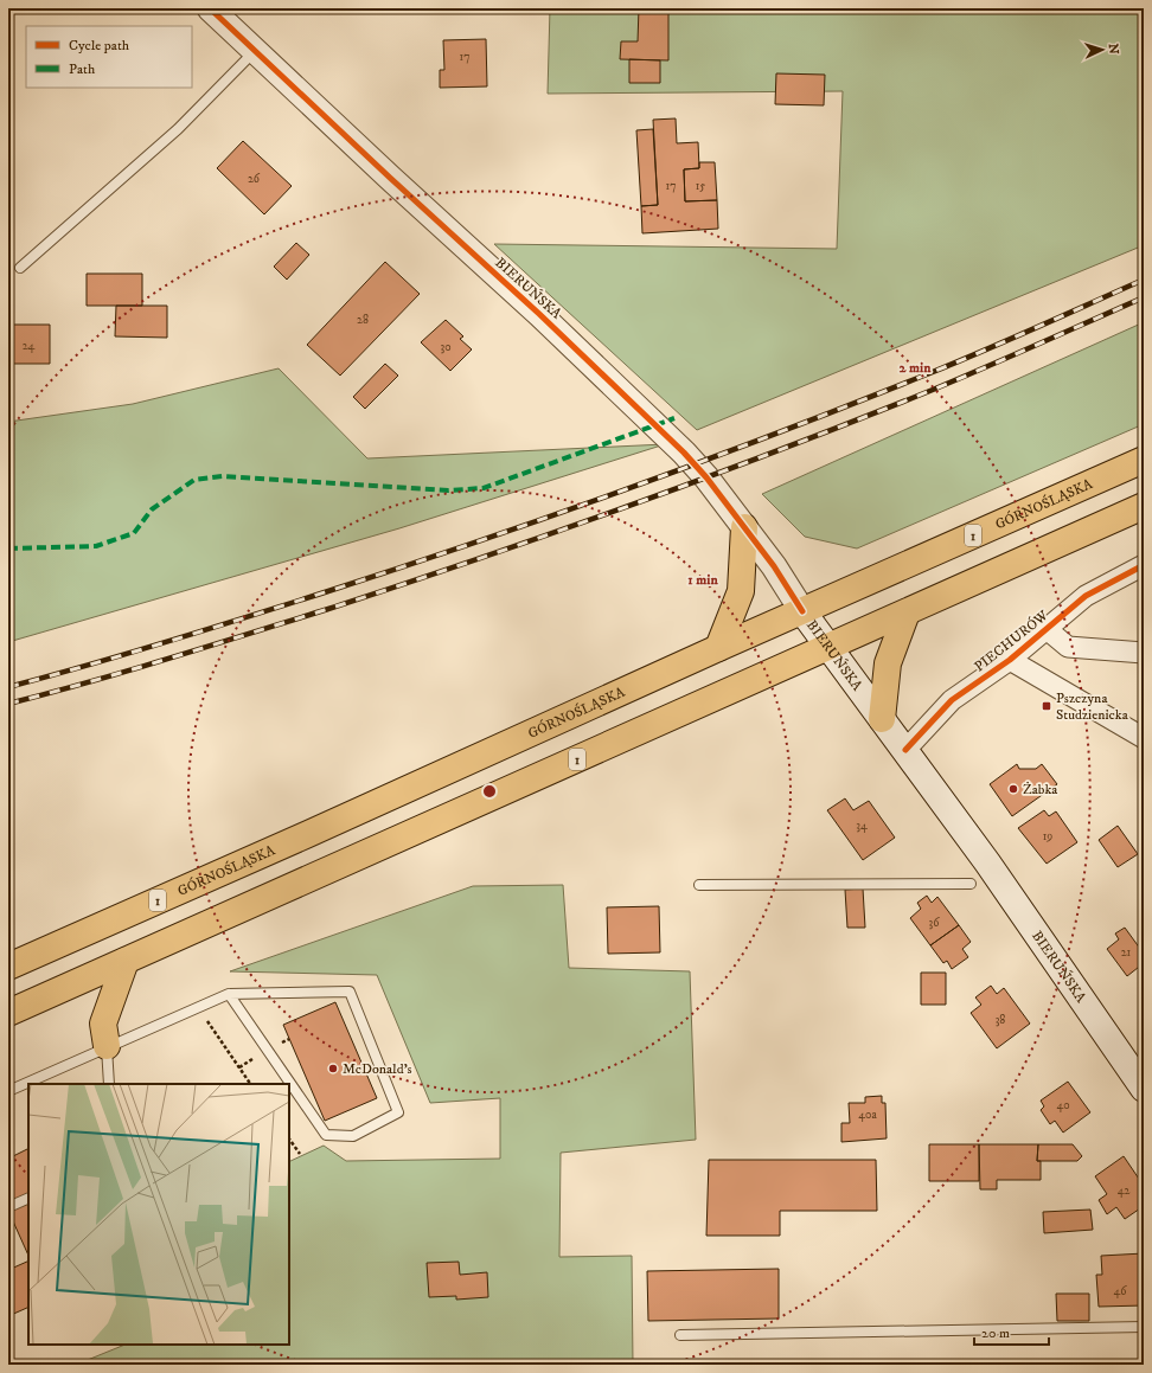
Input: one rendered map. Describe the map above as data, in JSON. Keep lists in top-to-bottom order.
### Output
{
  "streets": {
    "main road": ["BIERUŃSKA", "GÓRNOŚLĄSKA", "1"],
    "street": ["PIECHURÓW"]
  },
  "crossings": [
    ["BIERUŃSKA", "GÓRNOŚLĄSKA"],
    ["BIERUŃSKA", "1"],
    ["BIERUŃSKA", "PIECHURÓW"]
  ],
  "places": {
    "transit": ["Pszczyna Studzienicka"],
    "other": ["Żabka", "McDonald's"]
  },
  "house_numbers": [
    "17",
    "26",
    "17",
    "15",
    "28",
    "24",
    "30",
    "34",
    "19",
    "36",
    "21",
    "38",
    "40",
    "40a",
    "42",
    "46"
  ],
  "legend": ["Cycle path", "Path"],
  "scale_bar": "20 m",
  "north": "right",
  "rings": ["2 min", "1 min"]
}
